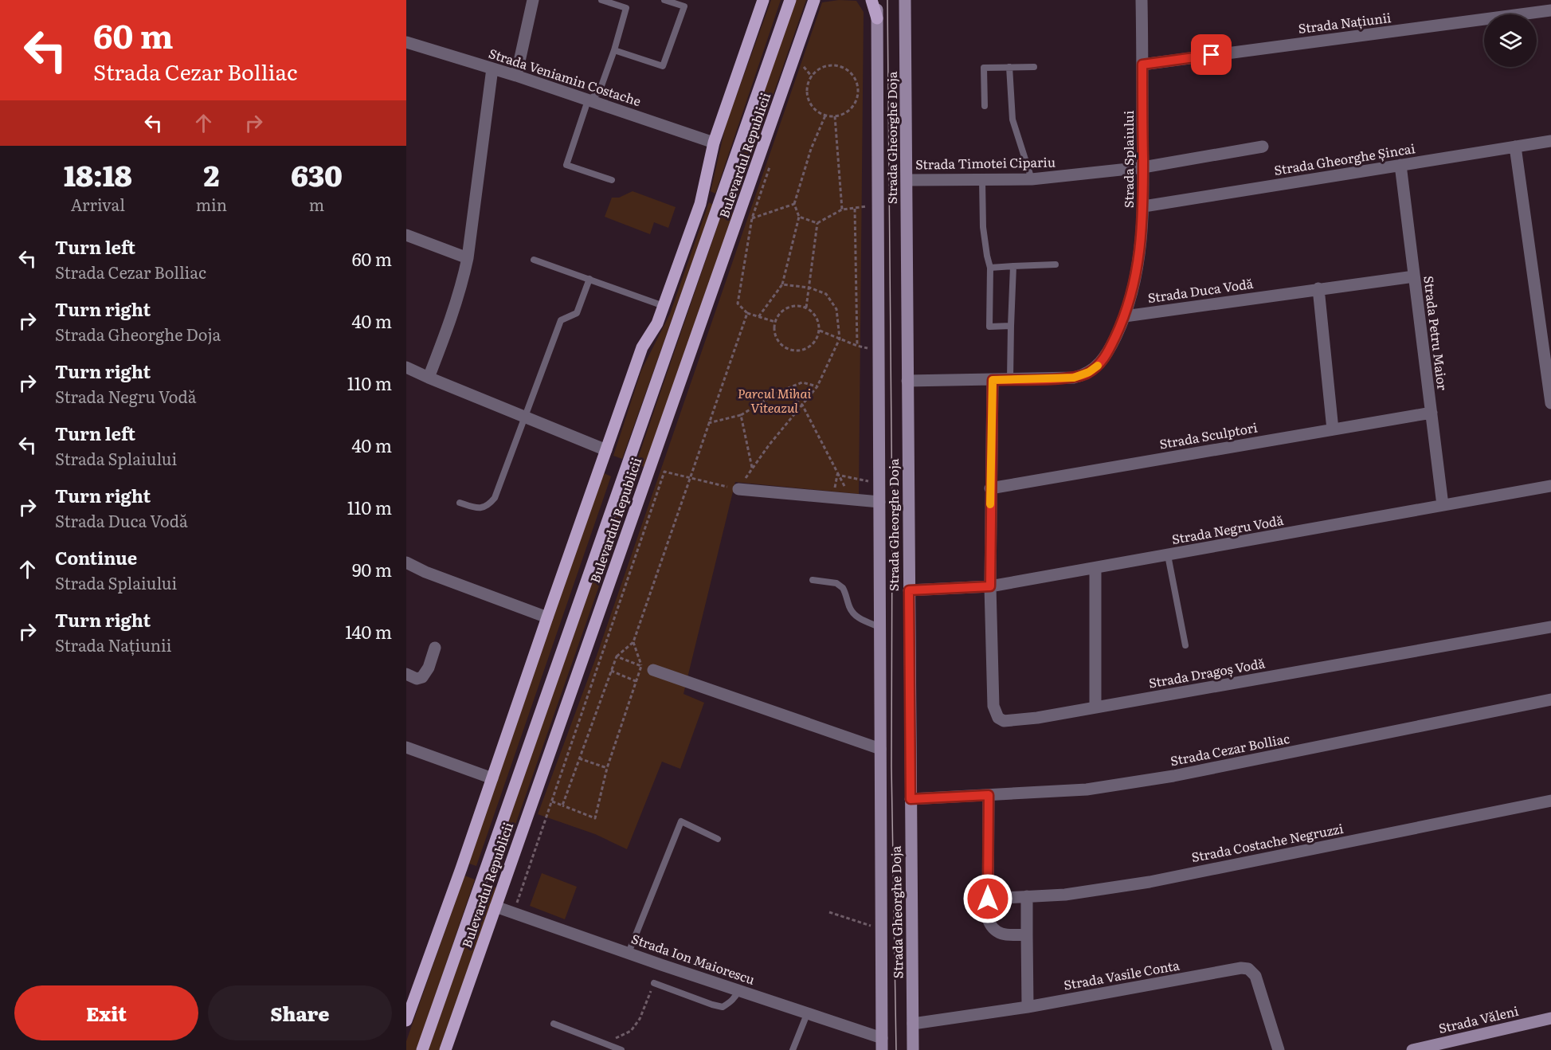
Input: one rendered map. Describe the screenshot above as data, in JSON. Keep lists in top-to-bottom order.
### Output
{
  "streets": {
    "main road": ["Strada Gheorghe Doja", "Bulevardul Republicii", "Strada Văleni"],
    "street": [
      "Strada Națiunii",
      "Strada Veniamin Costache",
      "Strada Splaiului",
      "Strada Gheorghe Șincai",
      "Strada Timotei Cipariu",
      "Strada Duca Vodă",
      "Strada Petru Maior",
      "Strada Sculptori",
      "Strada Negru Vodă",
      "Strada Dragoș Vodă",
      "Strada Cezar Bolliac",
      "Strada Costache Negruzzi",
      "Strada Ion Maiorescu",
      "Strada Vasile Conta"
    ]
  },
  "crossings": [
    ["Strada Națiunii", "Strada Splaiului"],
    ["Strada Veniamin Costache", "Bulevardul Republicii"],
    ["Strada Gheorghe Doja", "Strada Timotei Cipariu"],
    ["Strada Gheorghe Doja", "Strada Negru Vodă"],
    ["Strada Gheorghe Doja", "Strada Cezar Bolliac"],
    ["Strada Gheorghe Doja", "Strada Ion Maiorescu"],
    ["Strada Gheorghe Doja", "Strada Vasile Conta"],
    ["Bulevardul Republicii", "Strada Ion Maiorescu"],
    ["Strada Splaiului", "Strada Gheorghe Șincai"],
    ["Strada Splaiului", "Strada Timotei Cipariu"],
    ["Strada Splaiului", "Strada Duca Vodă"],
    ["Strada Gheorghe Șincai", "Strada Petru Maior"],
    ["Strada Duca Vodă", "Strada Petru Maior"],
    ["Strada Petru Maior", "Strada Sculptori"],
    ["Strada Petru Maior", "Strada Negru Vodă"],
    ["Strada Negru Vodă", "Strada Dragoș Vodă"]
  ],
  "parks": ["Parcul Mihai Viteazul"],
  "page": {
    "turn": ["60 m", "Strada Cezar Bolliac"],
    "eta": [
      "18:18",
      "Arrival",
      "2",
      "min",
      "630",
      "m"
    ],
    "list": [
      {
        "name": "Turn left",
        "note": "Strada Cezar Bolliac",
        "value": "60 m"
      },
      {
        "name": "Turn right",
        "note": "Strada Gheorghe Doja",
        "value": "40 m"
      },
      {
        "name": "Turn right",
        "note": "Strada Negru Vodă",
        "value": "110 m"
      },
      {
        "name": "Turn left",
        "note": "Strada Splaiului",
        "value": "40 m"
      },
      {
        "name": "Turn right",
        "note": "Strada Duca Vodă",
        "value": "110 m"
      },
      {
        "name": "Continue",
        "note": "Strada Splaiului",
        "value": "90 m"
      },
      {
        "name": "Turn right",
        "note": "Strada Națiunii",
        "value": "140 m"
      }
    ],
    "buttons": ["Exit", "Share"]
  }
}
